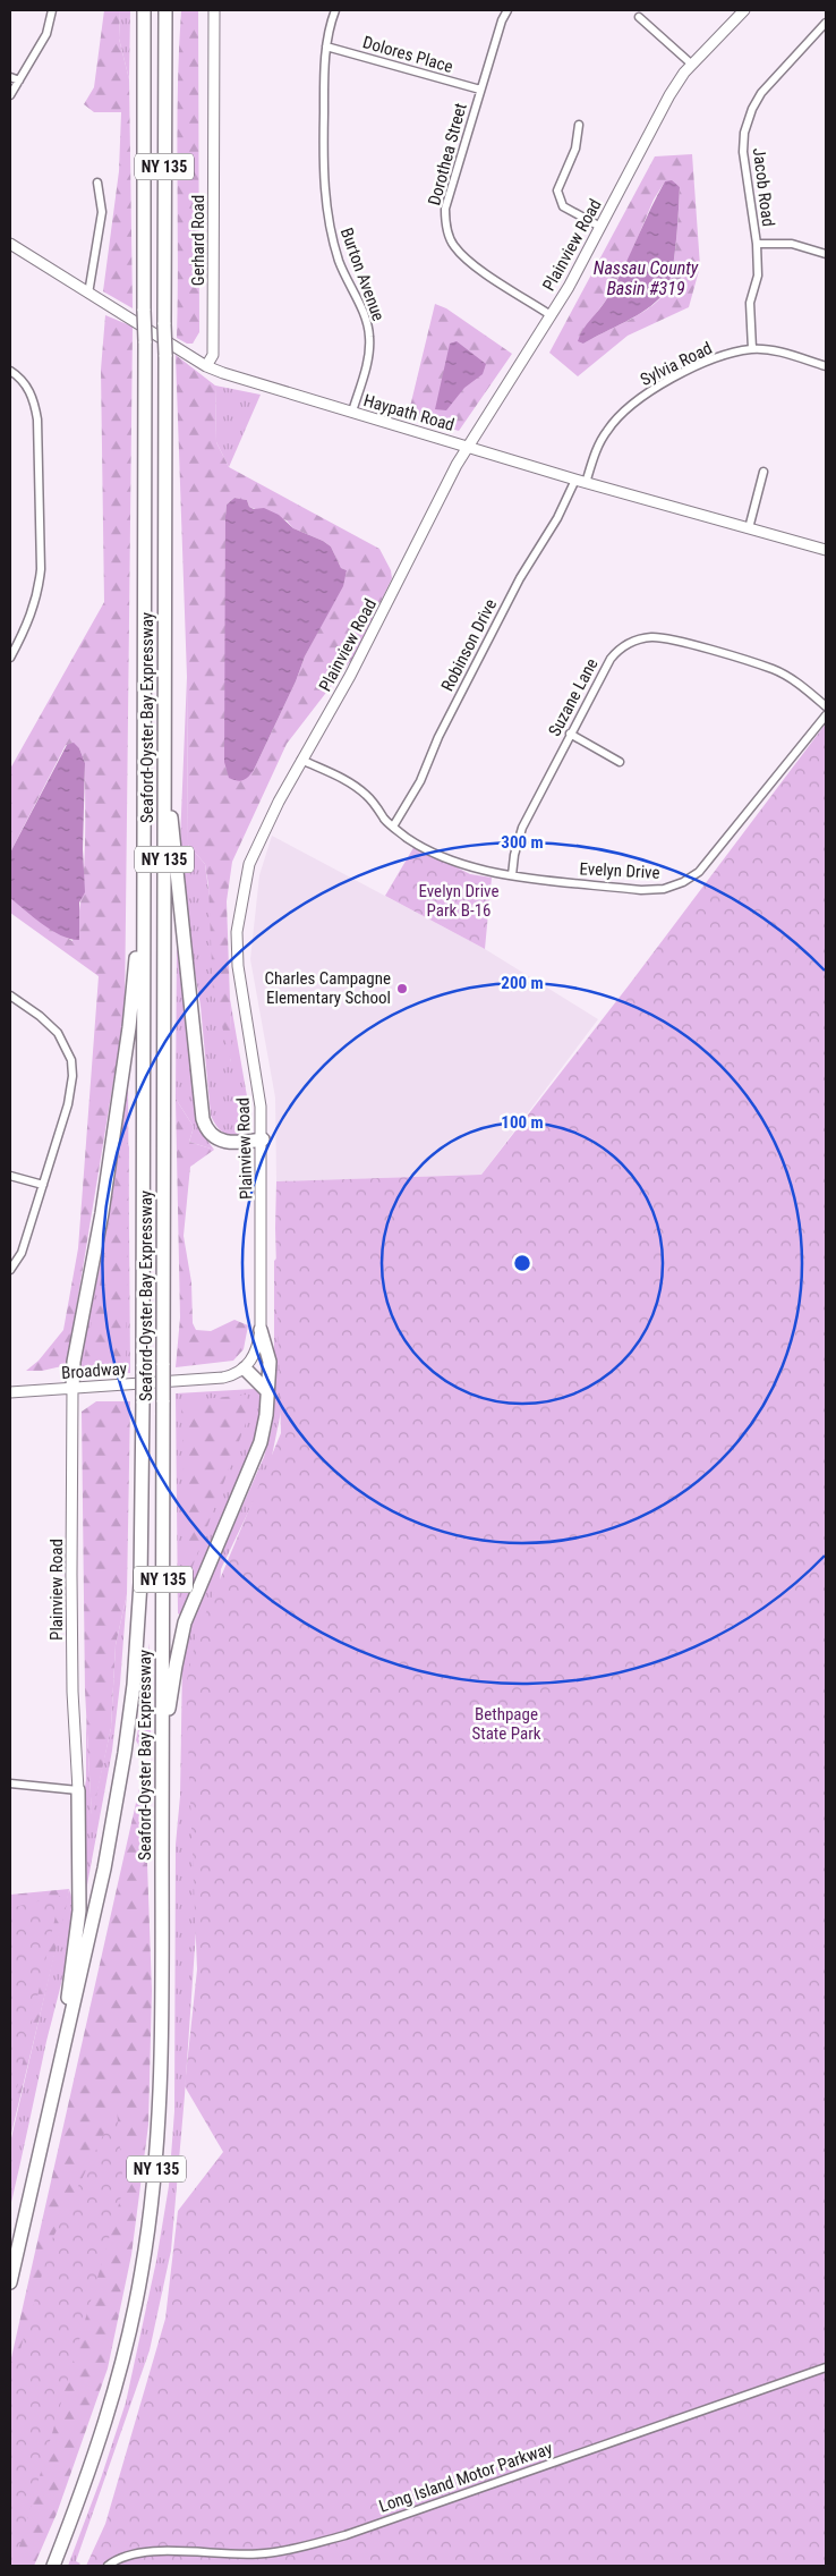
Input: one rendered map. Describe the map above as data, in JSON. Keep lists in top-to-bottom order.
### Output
{
  "streets": {
    "highway": ["NY 135", "Seaford-Oyster Bay Expressway"],
    "main road": [
      "Gerhard Road",
      "Plainview Road",
      "Haypath Road",
      "Broadway"
    ],
    "street": [
      "Dolores Place",
      "Dorothea Street",
      "Jacob Road",
      "Burton Avenue",
      "Sylvia Road",
      "Robinson Drive",
      "Suzane Lane",
      "Evelyn Drive",
      "Long Island Motor Parkway"
    ]
  },
  "crossings": [
    ["Dolores Place", "Dorothea Street"],
    ["Dolores Place", "Burton Avenue"],
    ["Dorothea Street", "Plainview Road"],
    ["Jacob Road", "Sylvia Road"],
    ["Gerhard Road", "Haypath Road"],
    ["Plainview Road", "Haypath Road"],
    ["Plainview Road", "Evelyn Drive"],
    ["Plainview Road", "Broadway"],
    ["Burton Avenue", "Haypath Road"],
    ["Sylvia Road", "Haypath Road"],
    ["Sylvia Road", "Robinson Drive"],
    ["Haypath Road", "Robinson Drive"],
    ["Robinson Drive", "Evelyn Drive"],
    ["Suzane Lane", "Evelyn Drive"]
  ],
  "water": ["Nassau County Basin #319"],
  "parks": ["Evelyn Drive Park B-16", "Bethpage State Park"],
  "places": ["Charles Campagne Elementary School"],
  "rings": ["300 m", "200 m", "100 m"]
}
